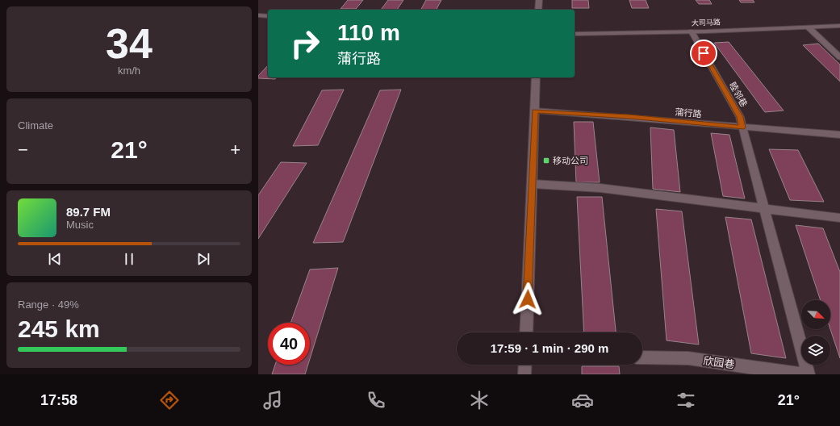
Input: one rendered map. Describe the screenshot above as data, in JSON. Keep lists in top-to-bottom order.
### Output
{
  "streets": {
    "street": [
      "大司马路",
      "睦邻巷",
      "蒲行路",
      "欣园巷"
    ]
  },
  "crossings": [
    ["大司马路", "睦邻巷"],
    ["睦邻巷", "蒲行路"]
  ],
  "places": {
    "transit": ["移动公司"]
  },
  "north": "bottom right",
  "page": {
    "tile": [
      ["34", "km/h"],
      "Climate",
      ["Range · 49%", "245 km"]
    ],
    "turn": ["110 m", "蒲行路"],
    "heat": ["−", "21°", "+"],
    "song": ["89.7 FM", "Music"],
    "limit": "40",
    "trip": "17:59 · 1 min · 290 m",
    "tabs": ["17:58", "21°"]
  }
}
